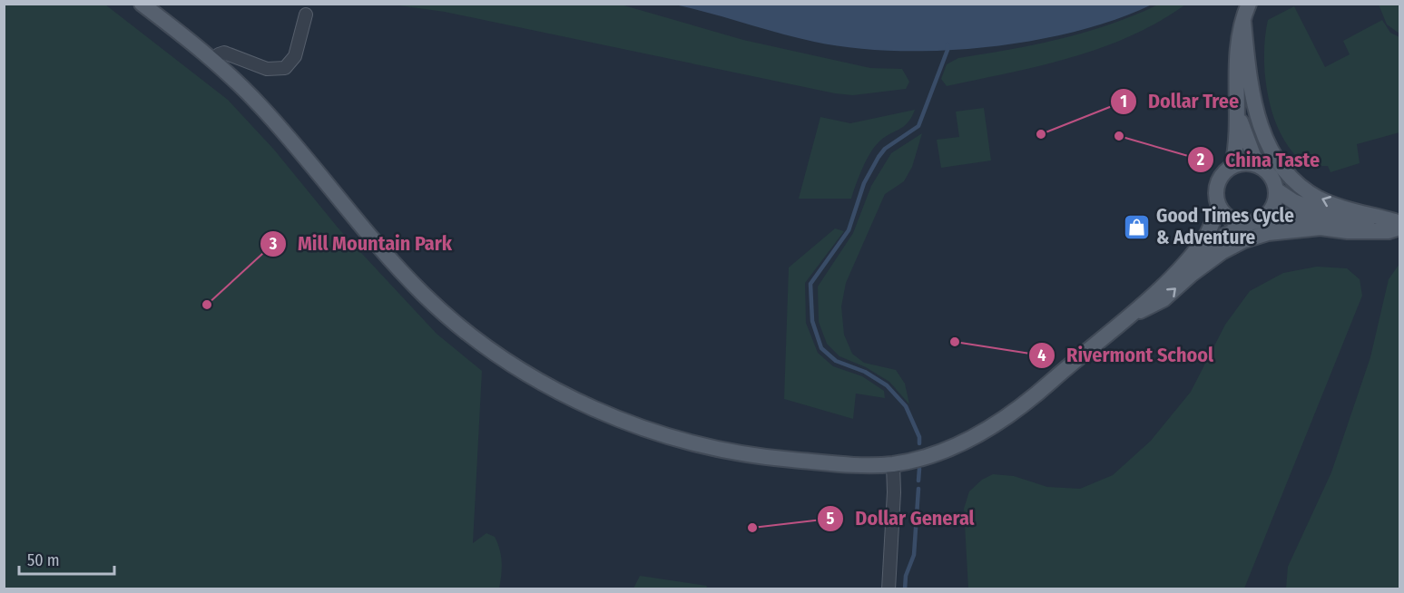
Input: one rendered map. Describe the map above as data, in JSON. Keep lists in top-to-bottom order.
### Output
{
  "places": {
    "other": [
      "Dollar Tree",
      "China Taste",
      "Mill Mountain Park",
      "Rivermont School",
      "Dollar General"
    ],
    "shop": ["Good Times Cycle & Adventure"]
  },
  "scale_bar": "50 m"
}
